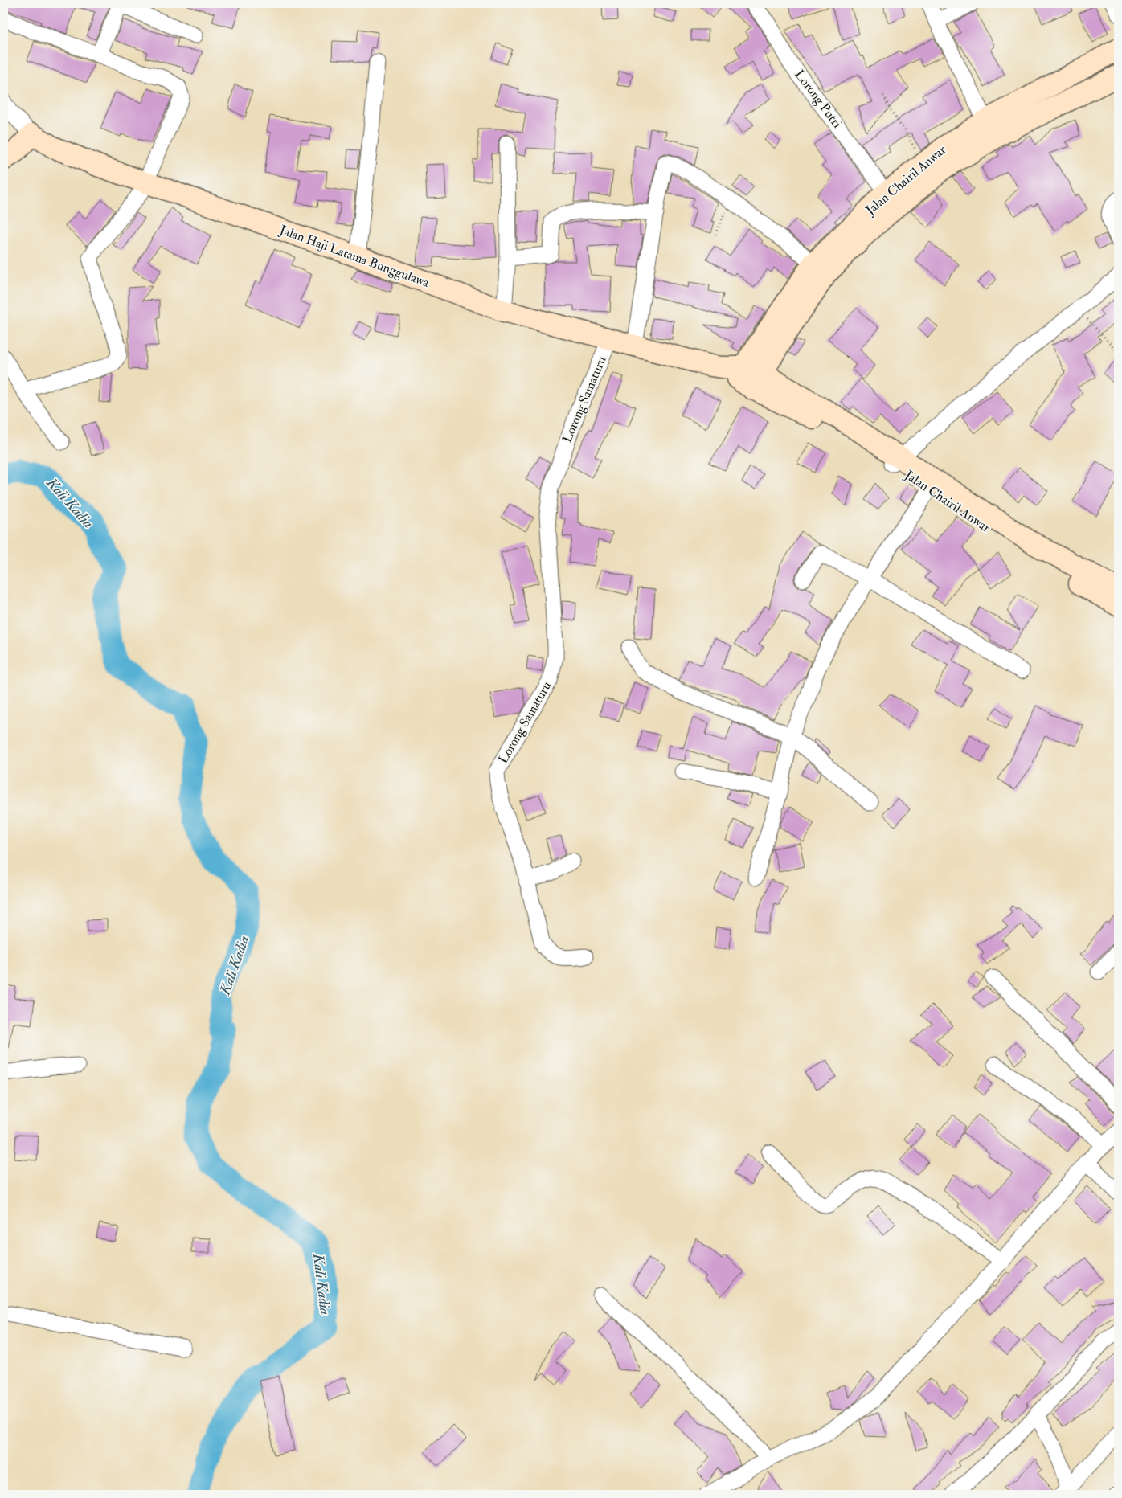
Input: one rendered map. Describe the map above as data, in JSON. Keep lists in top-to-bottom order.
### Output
{
  "streets": {
    "main road": ["Jalan Chairil Anwar", "Jalan Haji Latama Bunggulawa"],
    "street": ["Lorong Putri", "Lorong Samaturu"]
  },
  "crossings": [
    ["Lorong Putri", "Jalan Chairil Anwar"],
    ["Jalan Chairil Anwar", "Jalan Haji Latama Bunggulawa"],
    ["Jalan Haji Latama Bunggulawa", "Lorong Samaturu"]
  ],
  "water": ["Kali Kadia"]
}
